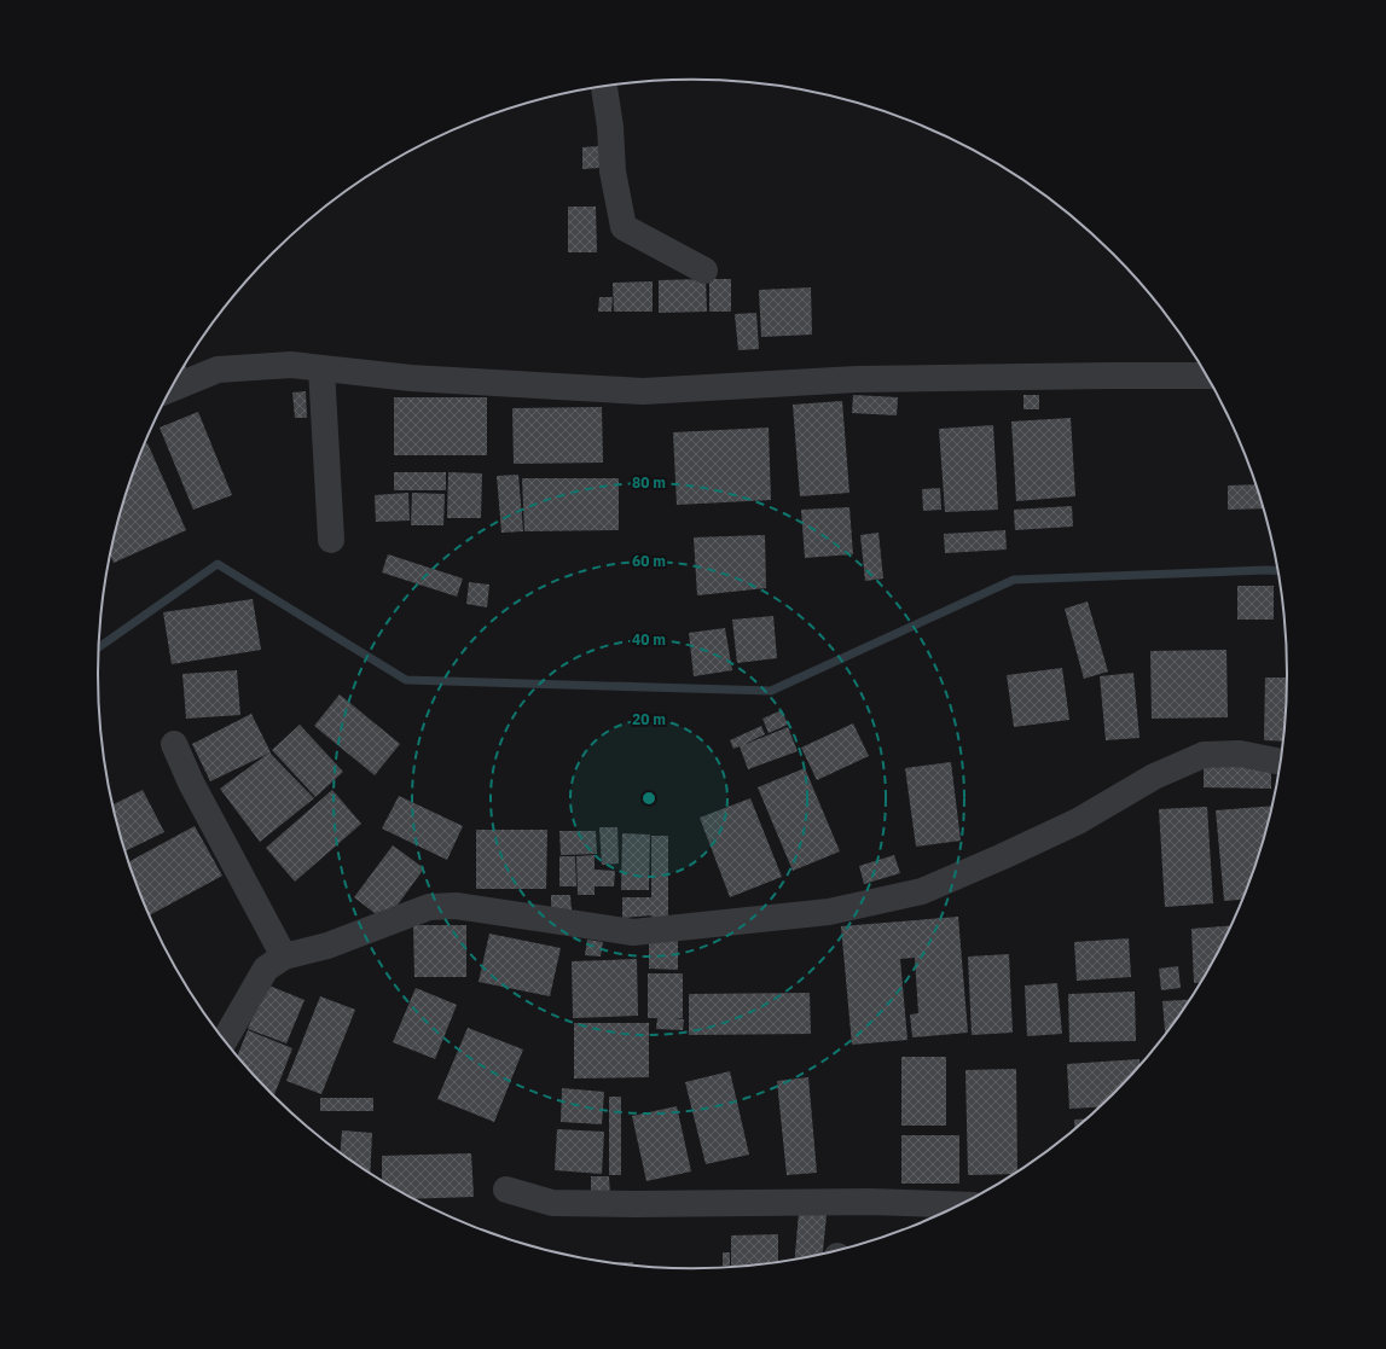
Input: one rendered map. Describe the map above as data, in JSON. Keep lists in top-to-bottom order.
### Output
{
  "rings": [
    "80 m",
    "60 m",
    "40 m",
    "20 m"
  ]
}
